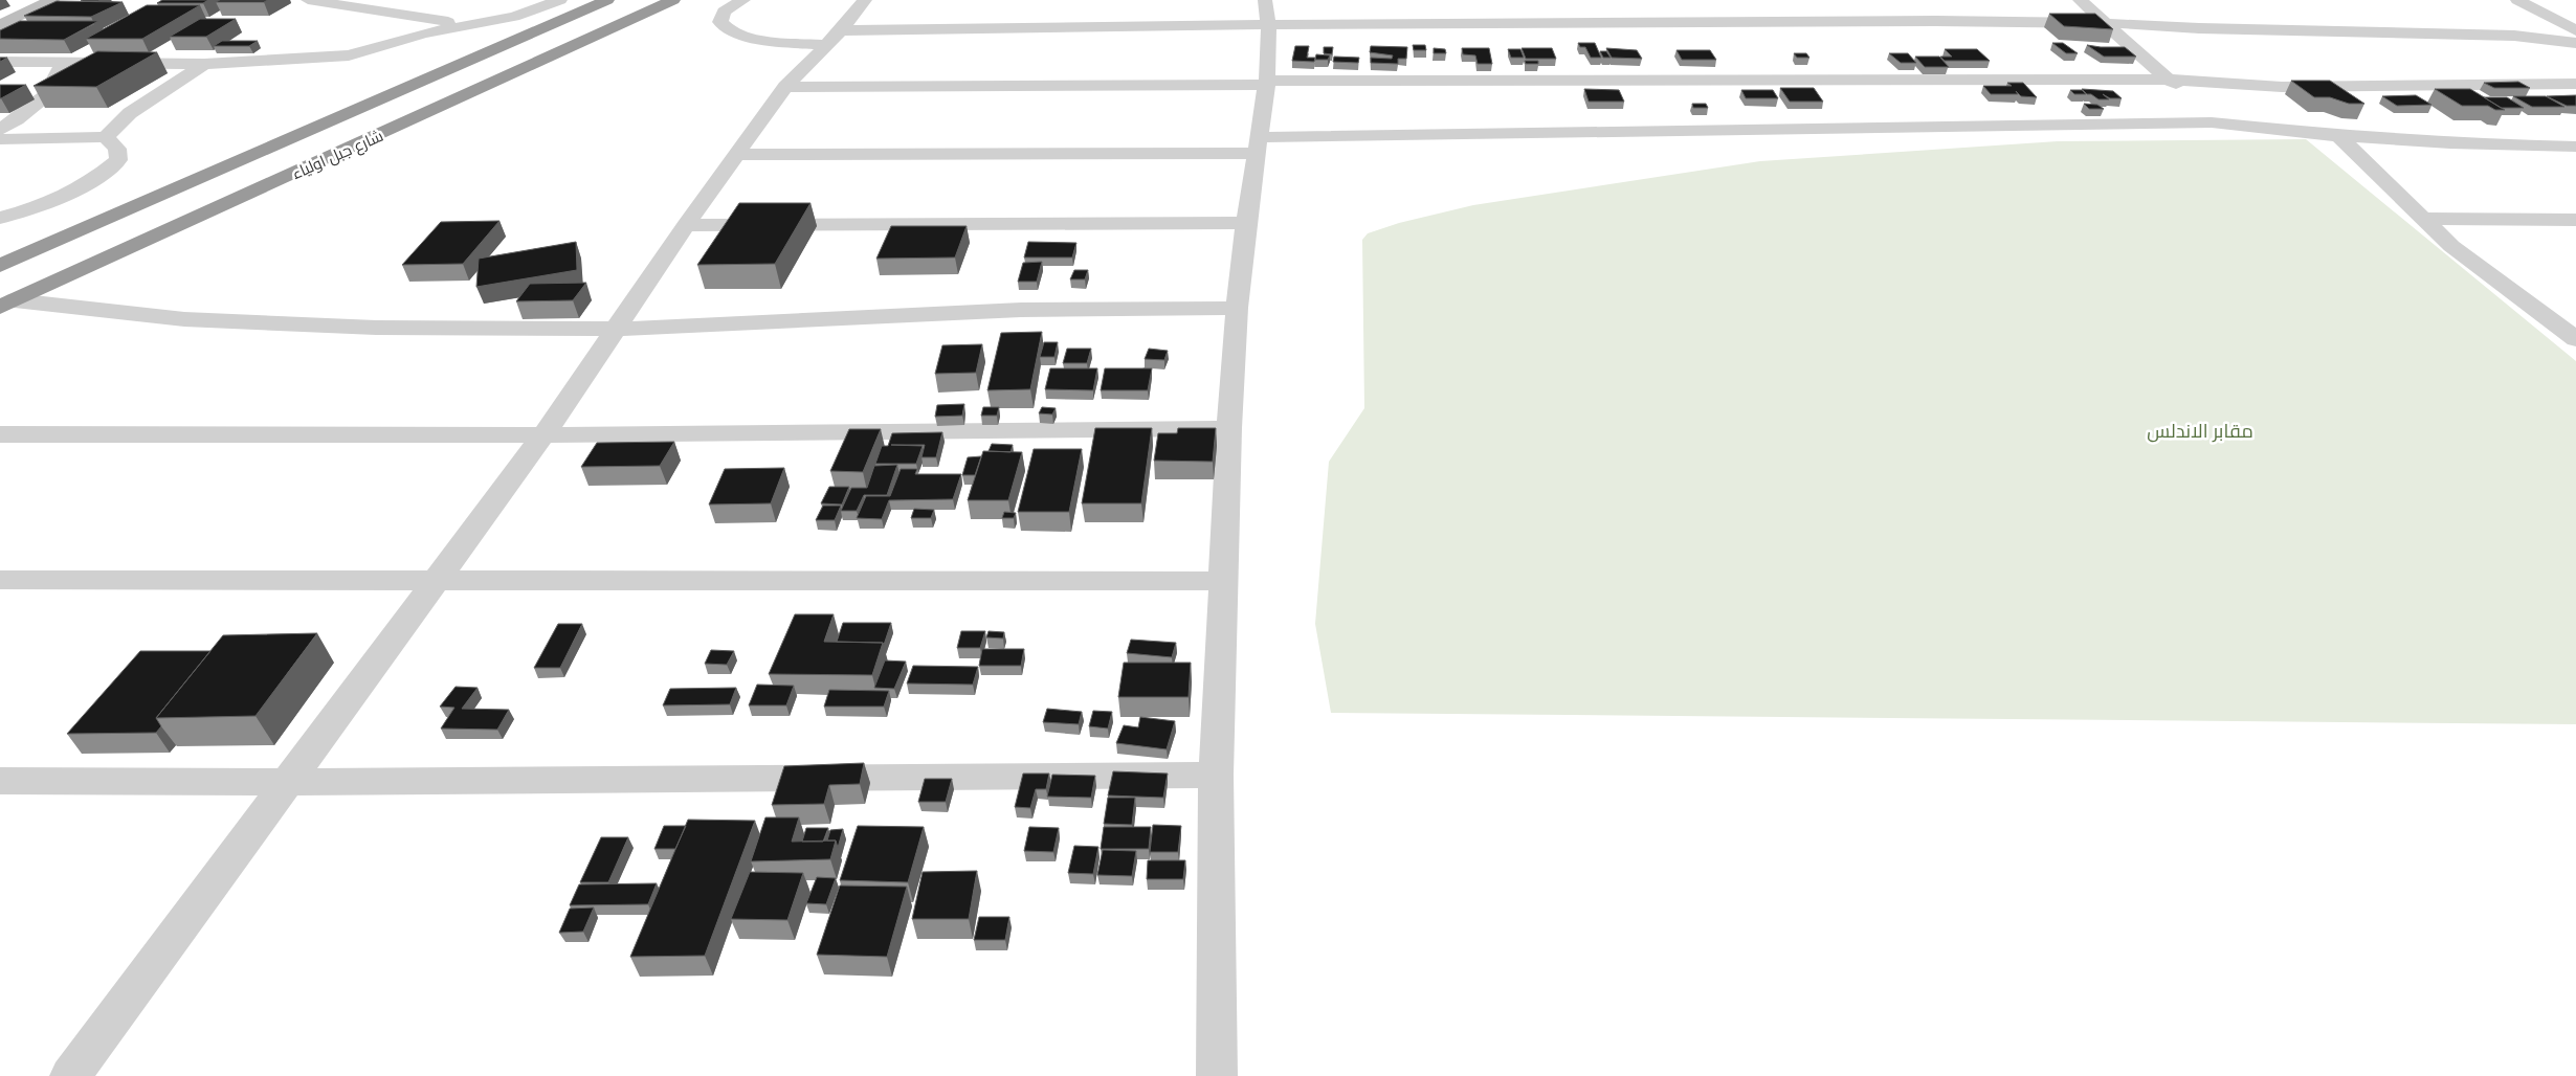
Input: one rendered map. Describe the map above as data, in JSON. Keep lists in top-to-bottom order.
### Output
{
  "streets": {
    "highway": ["شارع جبل اولياء"]
  },
  "parks": ["مقابر الاندلس"]
}
